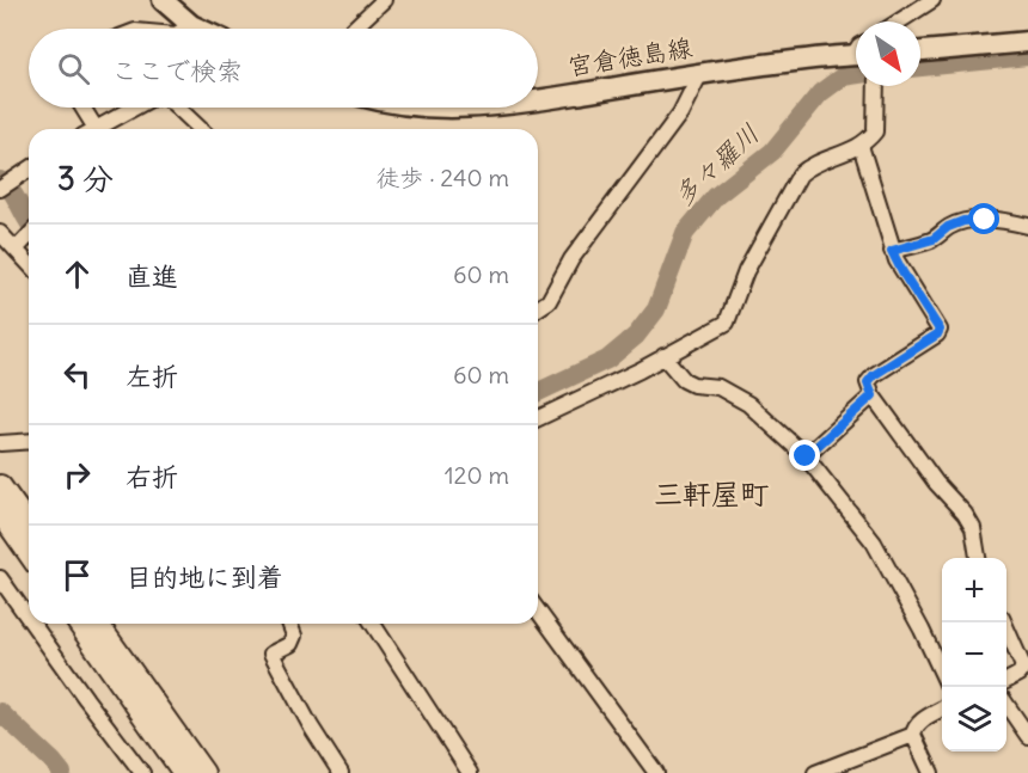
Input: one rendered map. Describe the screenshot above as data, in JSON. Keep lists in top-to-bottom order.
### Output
{
  "streets": {
    "main road": ["宮倉徳島線"]
  },
  "districts": ["三軒屋町"],
  "water": ["多々羅川"],
  "north": "bottom right",
  "page": {
    "search": "ここで検索",
    "heading": ["3 分", "徒歩 · 240 m"],
    "list": [
      ["直進", "60 m"],
      ["左折", "60 m"],
      ["右折", "120 m"],
      "目的地に到着"
    ],
    "map_buttons": ["+", "−"]
  }
}
